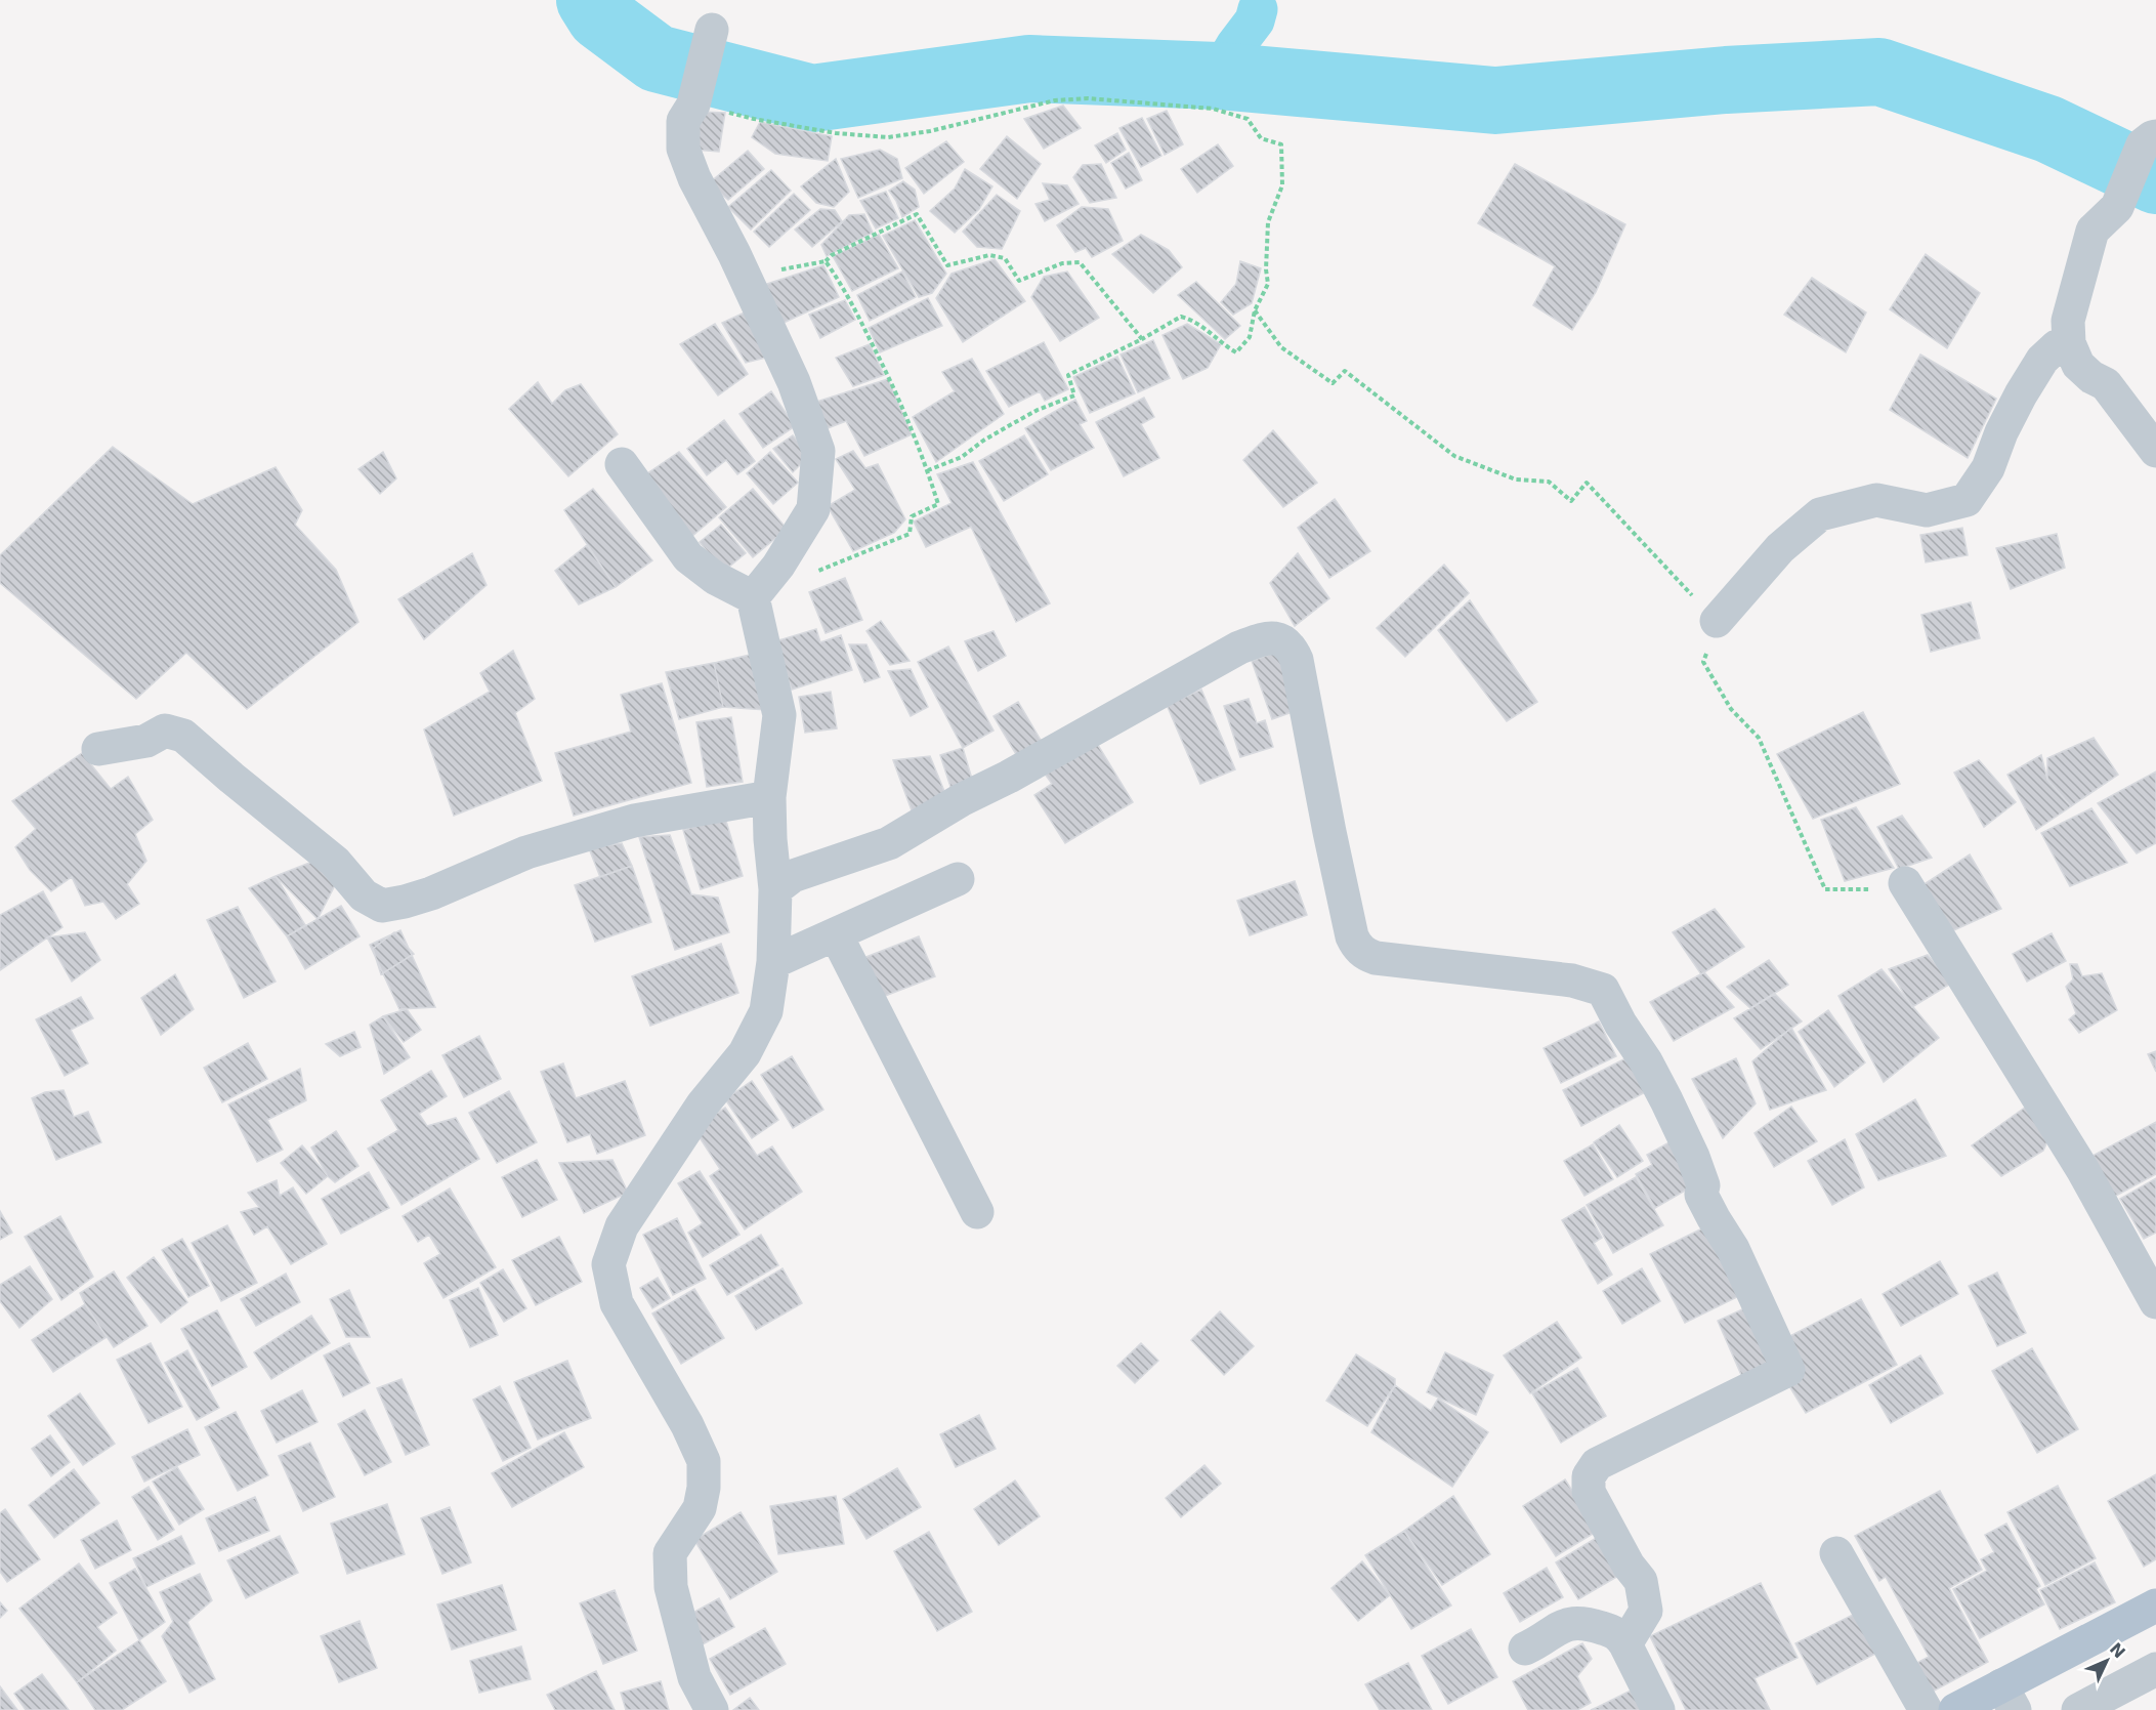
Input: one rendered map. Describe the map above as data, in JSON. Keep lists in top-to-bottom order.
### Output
{
  "north": "top right"
}
